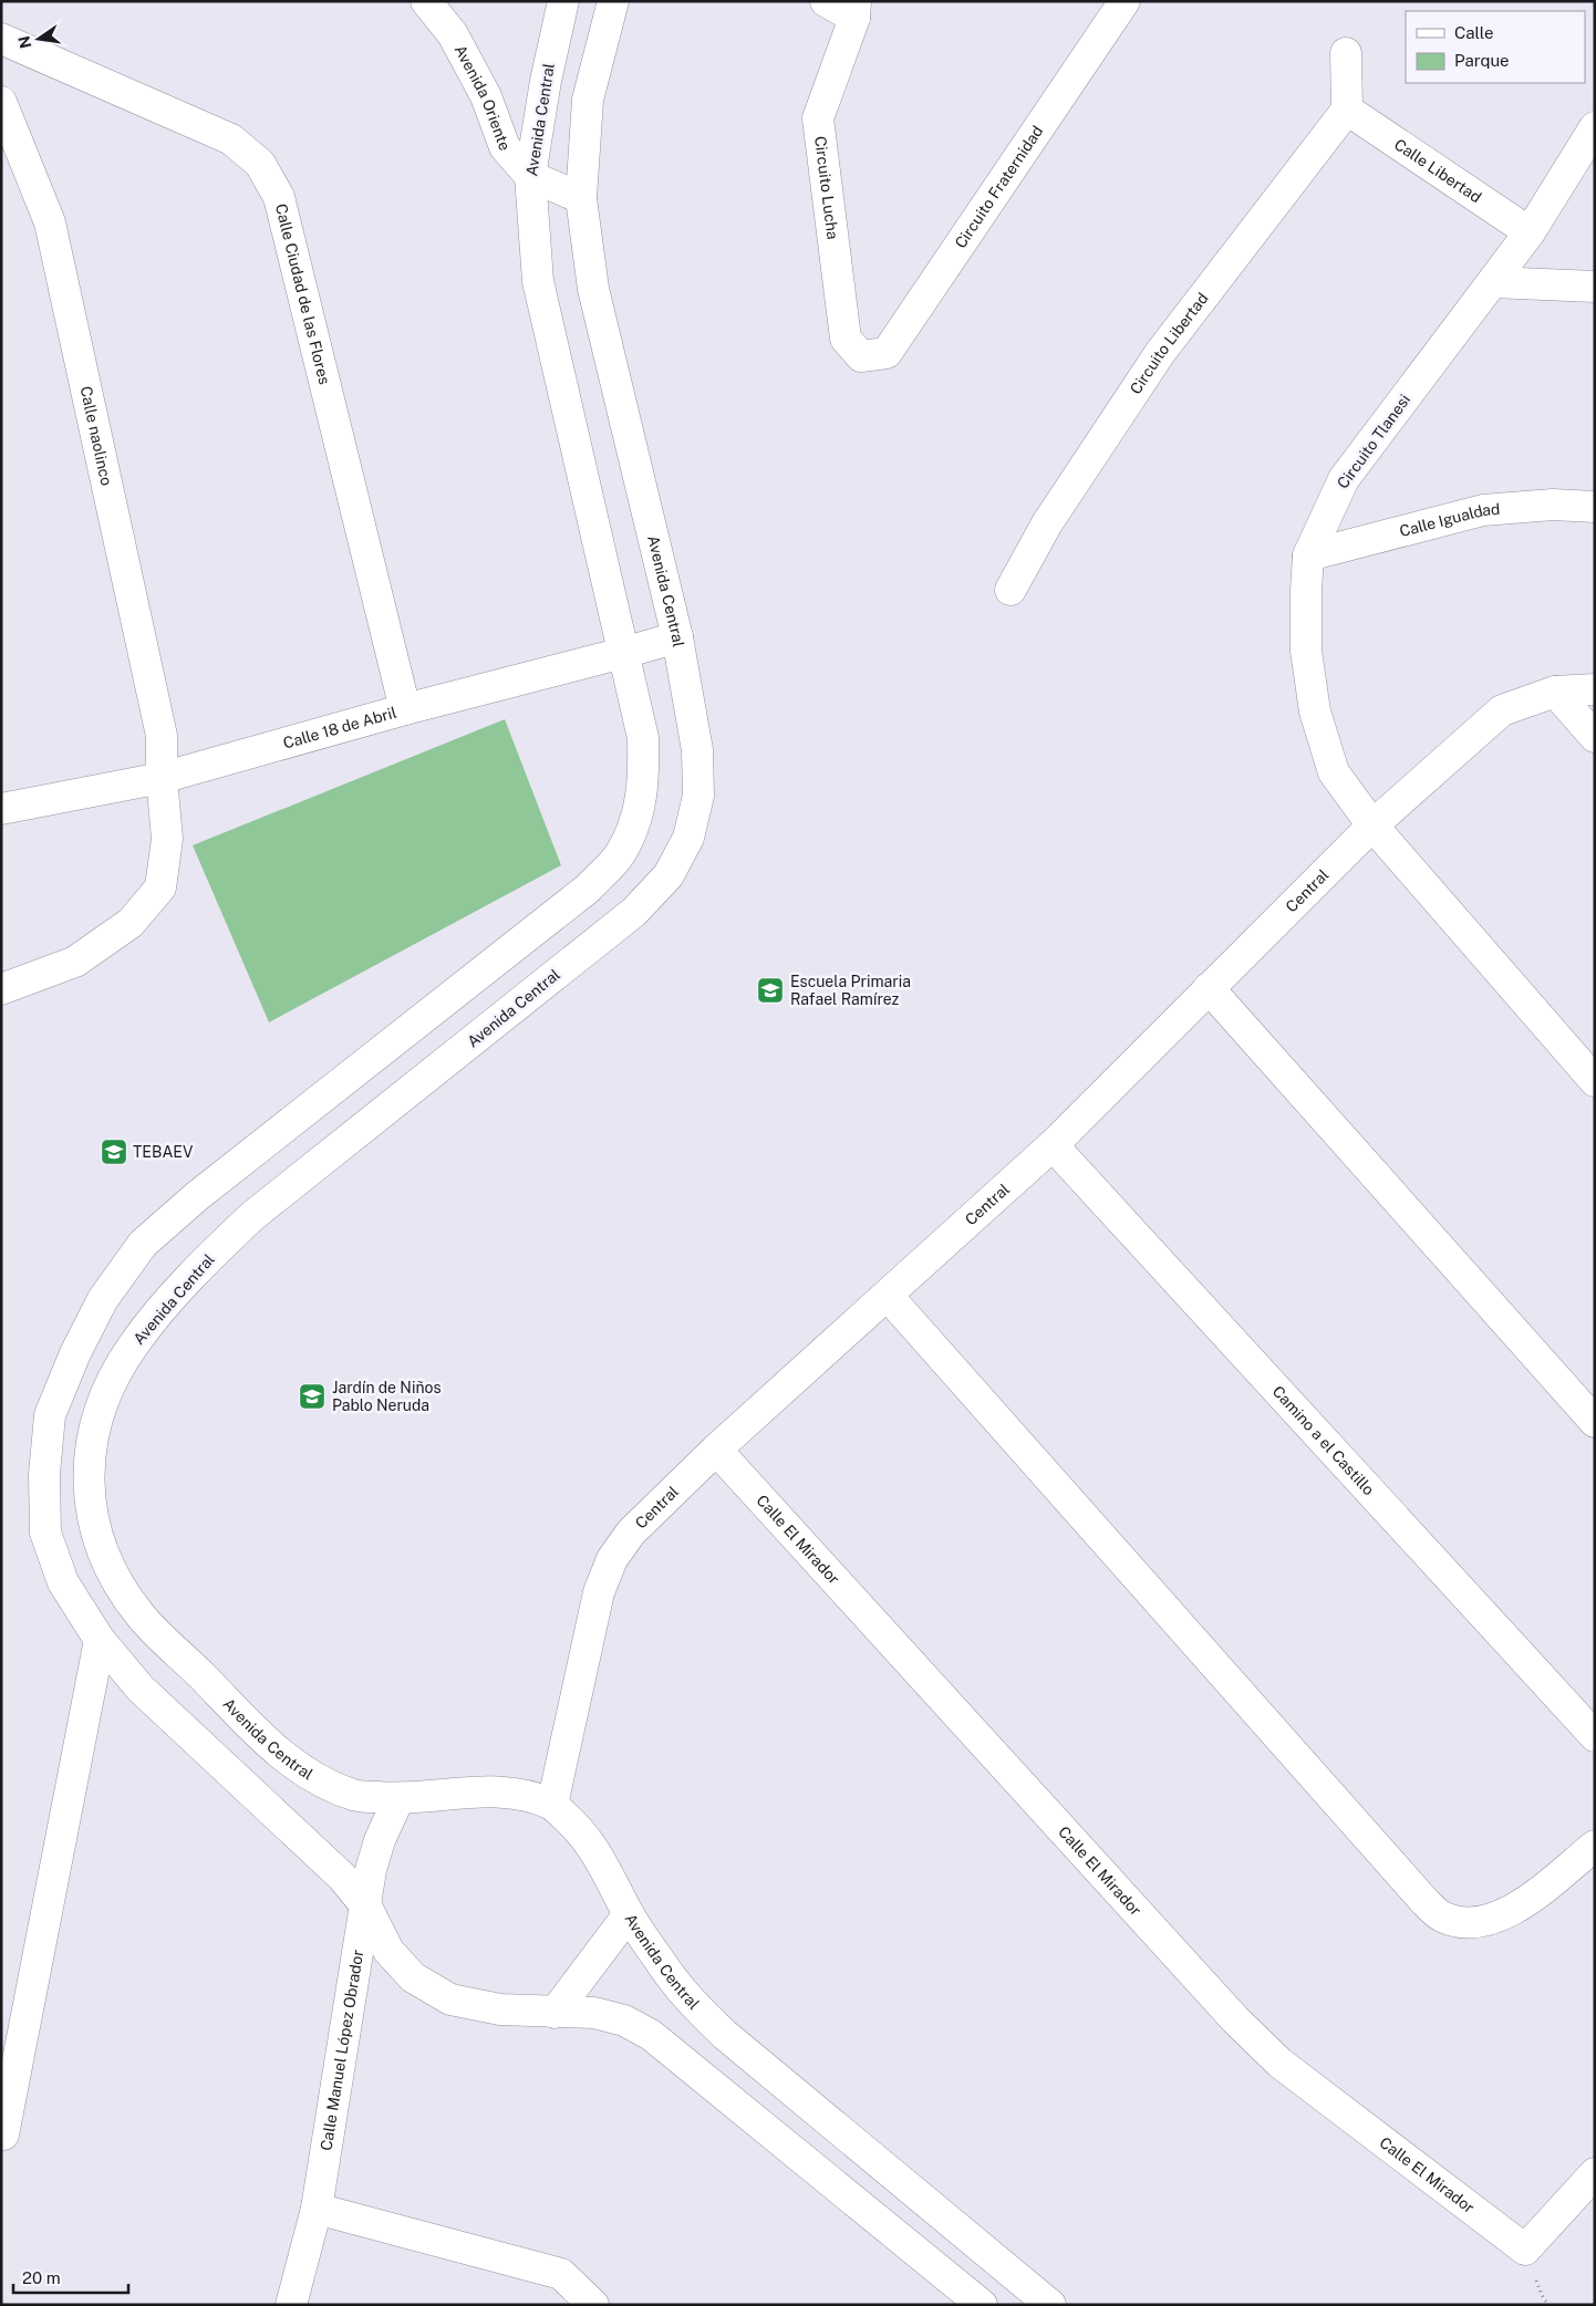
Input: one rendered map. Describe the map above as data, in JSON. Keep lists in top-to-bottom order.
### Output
{
  "streets": {
    "street": [
      "Avenida Oriente",
      "Avenida Central",
      "Calle Libertad",
      "Circuito Lucha",
      "Circuito Fraternidad",
      "Calle Ciudad de las Flores",
      "Circuito Libertad",
      "Calle naolinco",
      "Circuito Tlanesi",
      "Calle Igualdad",
      "Calle 18 de Abril",
      "Central",
      "Camino a el Castillo",
      "Calle El Mirador",
      "Calle Manuel López Obrador"
    ]
  },
  "crossings": [
    ["Avenida Oriente", "Avenida Central"],
    ["Avenida Central", "Calle 18 de Abril"],
    ["Avenida Central", "Central"],
    ["Avenida Central", "Calle Manuel López Obrador"],
    ["Calle Libertad", "Circuito Libertad"],
    ["Calle Libertad", "Circuito Tlanesi"],
    ["Circuito Lucha", "Circuito Fraternidad"],
    ["Calle Ciudad de las Flores", "Calle 18 de Abril"],
    ["Calle naolinco", "Calle 18 de Abril"],
    ["Circuito Tlanesi", "Calle Igualdad"],
    ["Circuito Tlanesi", "Central"],
    ["Central", "Camino a el Castillo"],
    ["Central", "Calle El Mirador"]
  ],
  "places": {
    "school or university": ["Escuela Primaria Rafael Ramírez", "TEBAEV", "Jardín de Niños Pablo Neruda"]
  },
  "legend": ["Calle", "Parque"],
  "scale_bar": "20 m",
  "north": "left"
}
